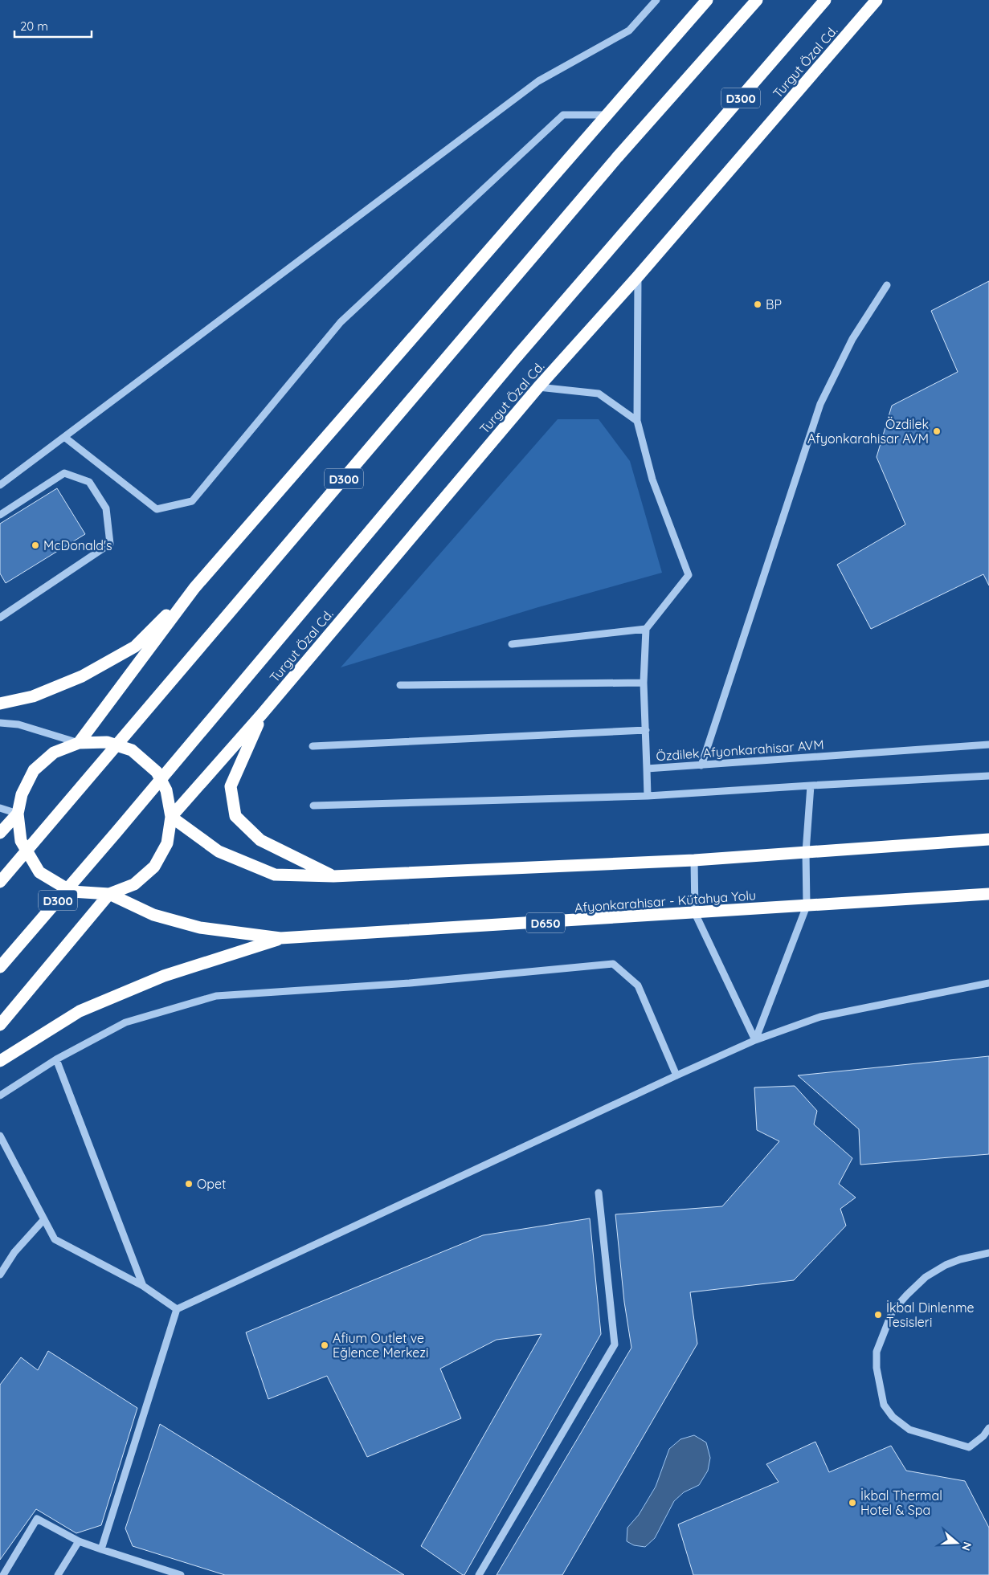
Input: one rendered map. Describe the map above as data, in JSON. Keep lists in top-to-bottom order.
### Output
{
  "streets": {
    "highway": [
      "Turgut Özal Cd.",
      "D300",
      "Afyonkarahisar - Kütahya Yolu",
      "D650"
    ],
    "street": ["Özdilek Afyonkarahisar AVM"]
  },
  "places": [
    "BP",
    "Özdilek Afyonkarahisar AVM",
    "McDonald's",
    "Opet",
    "İkbal Dinlenme Tesisleri",
    "Afium Outlet ve Eğlence Merkezi",
    "İkbal Thermal Hotel & Spa"
  ],
  "scale_bar": "20 m",
  "north": "right"
}
